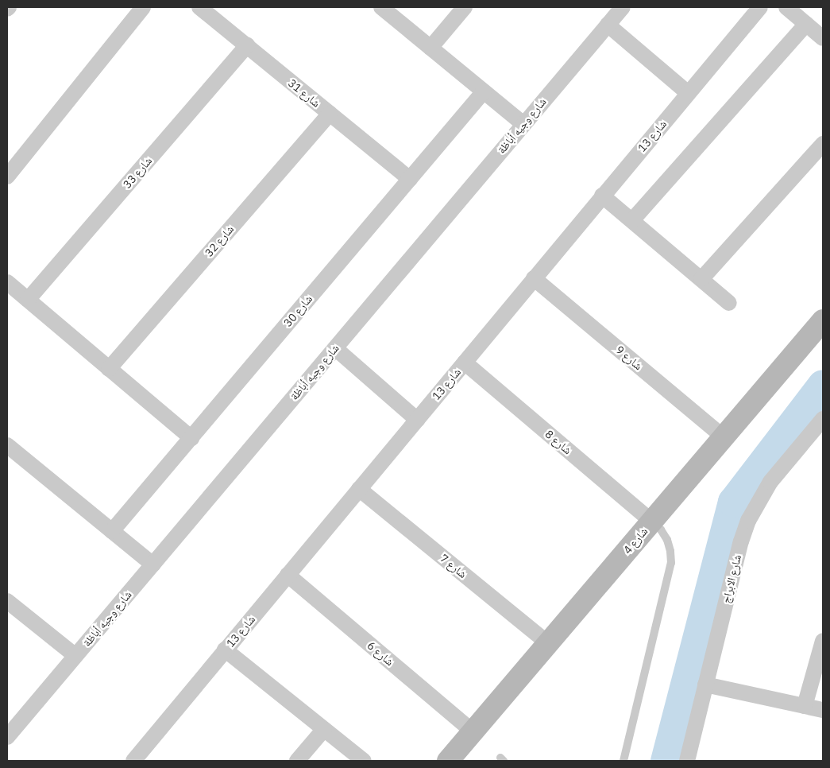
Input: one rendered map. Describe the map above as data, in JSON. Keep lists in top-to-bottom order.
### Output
{
  "streets": {
    "street": [
      "شارع 31",
      "شارع وجيه أباظة",
      "شارع 13",
      "شارع 33",
      "شارع 32",
      "شارع 30",
      "شارع 9",
      "شارع 8",
      "شارع 4",
      "شارع 7",
      "شارع الابراج",
      "شارع 6"
    ]
  },
  "crossings": [
    ["شارع 31", "شارع 33"],
    ["شارع 31", "شارع 32"],
    ["شارع 31", "شارع 30"],
    ["شارع 13", "شارع 9"],
    ["شارع 13", "شارع 8"],
    ["شارع 13", "شارع 7"],
    ["شارع 13", "شارع 6"],
    ["شارع 9", "شارع 4"],
    ["شارع 8", "شارع 4"],
    ["شارع 4", "شارع 7"],
    ["شارع 4", "شارع 6"]
  ]
}
